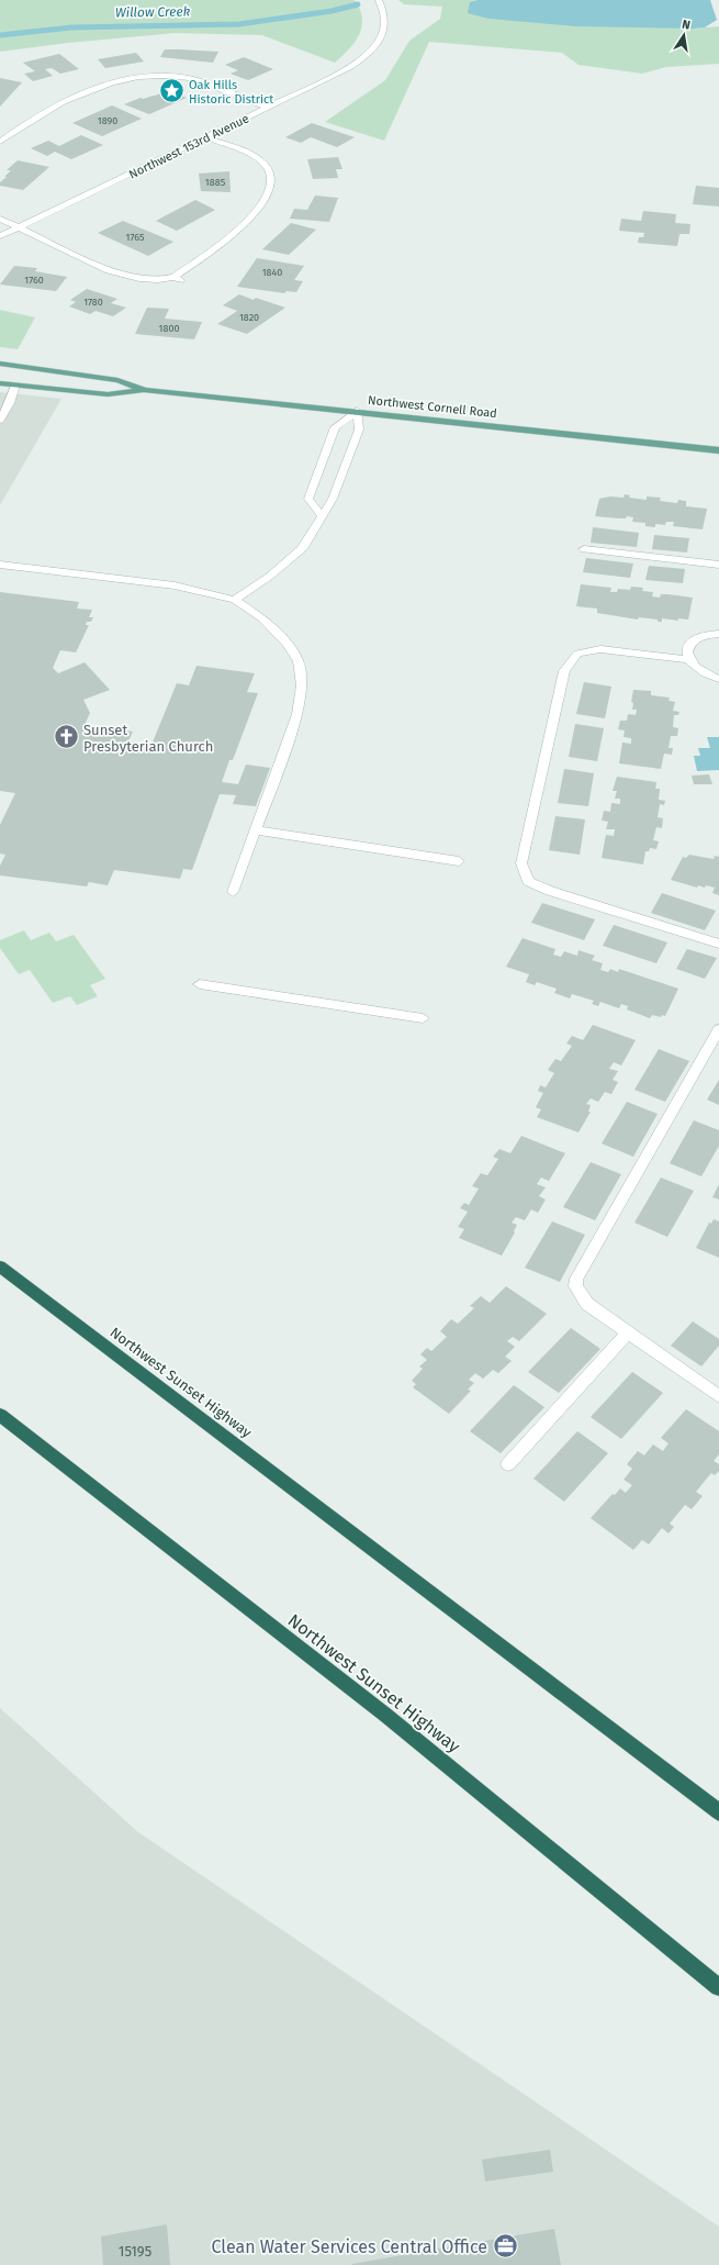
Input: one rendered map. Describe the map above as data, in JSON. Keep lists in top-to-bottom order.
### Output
{
  "streets": {
    "highway": ["Northwest Sunset Highway"],
    "main road": ["Northwest Cornell Road"],
    "street": ["Northwest 153rd Avenue"]
  },
  "water": ["Willow Creek"],
  "places": {
    "place": ["Oak Hills Historic District"],
    "church": ["Sunset Presbyterian Church"],
    "office": ["Clean Water Services Central Office"]
  },
  "house_numbers": [
    "1890",
    "1885",
    "1765",
    "1840",
    "1760",
    "1780",
    "1820",
    "1800",
    "15195"
  ],
  "north": "top"
}
